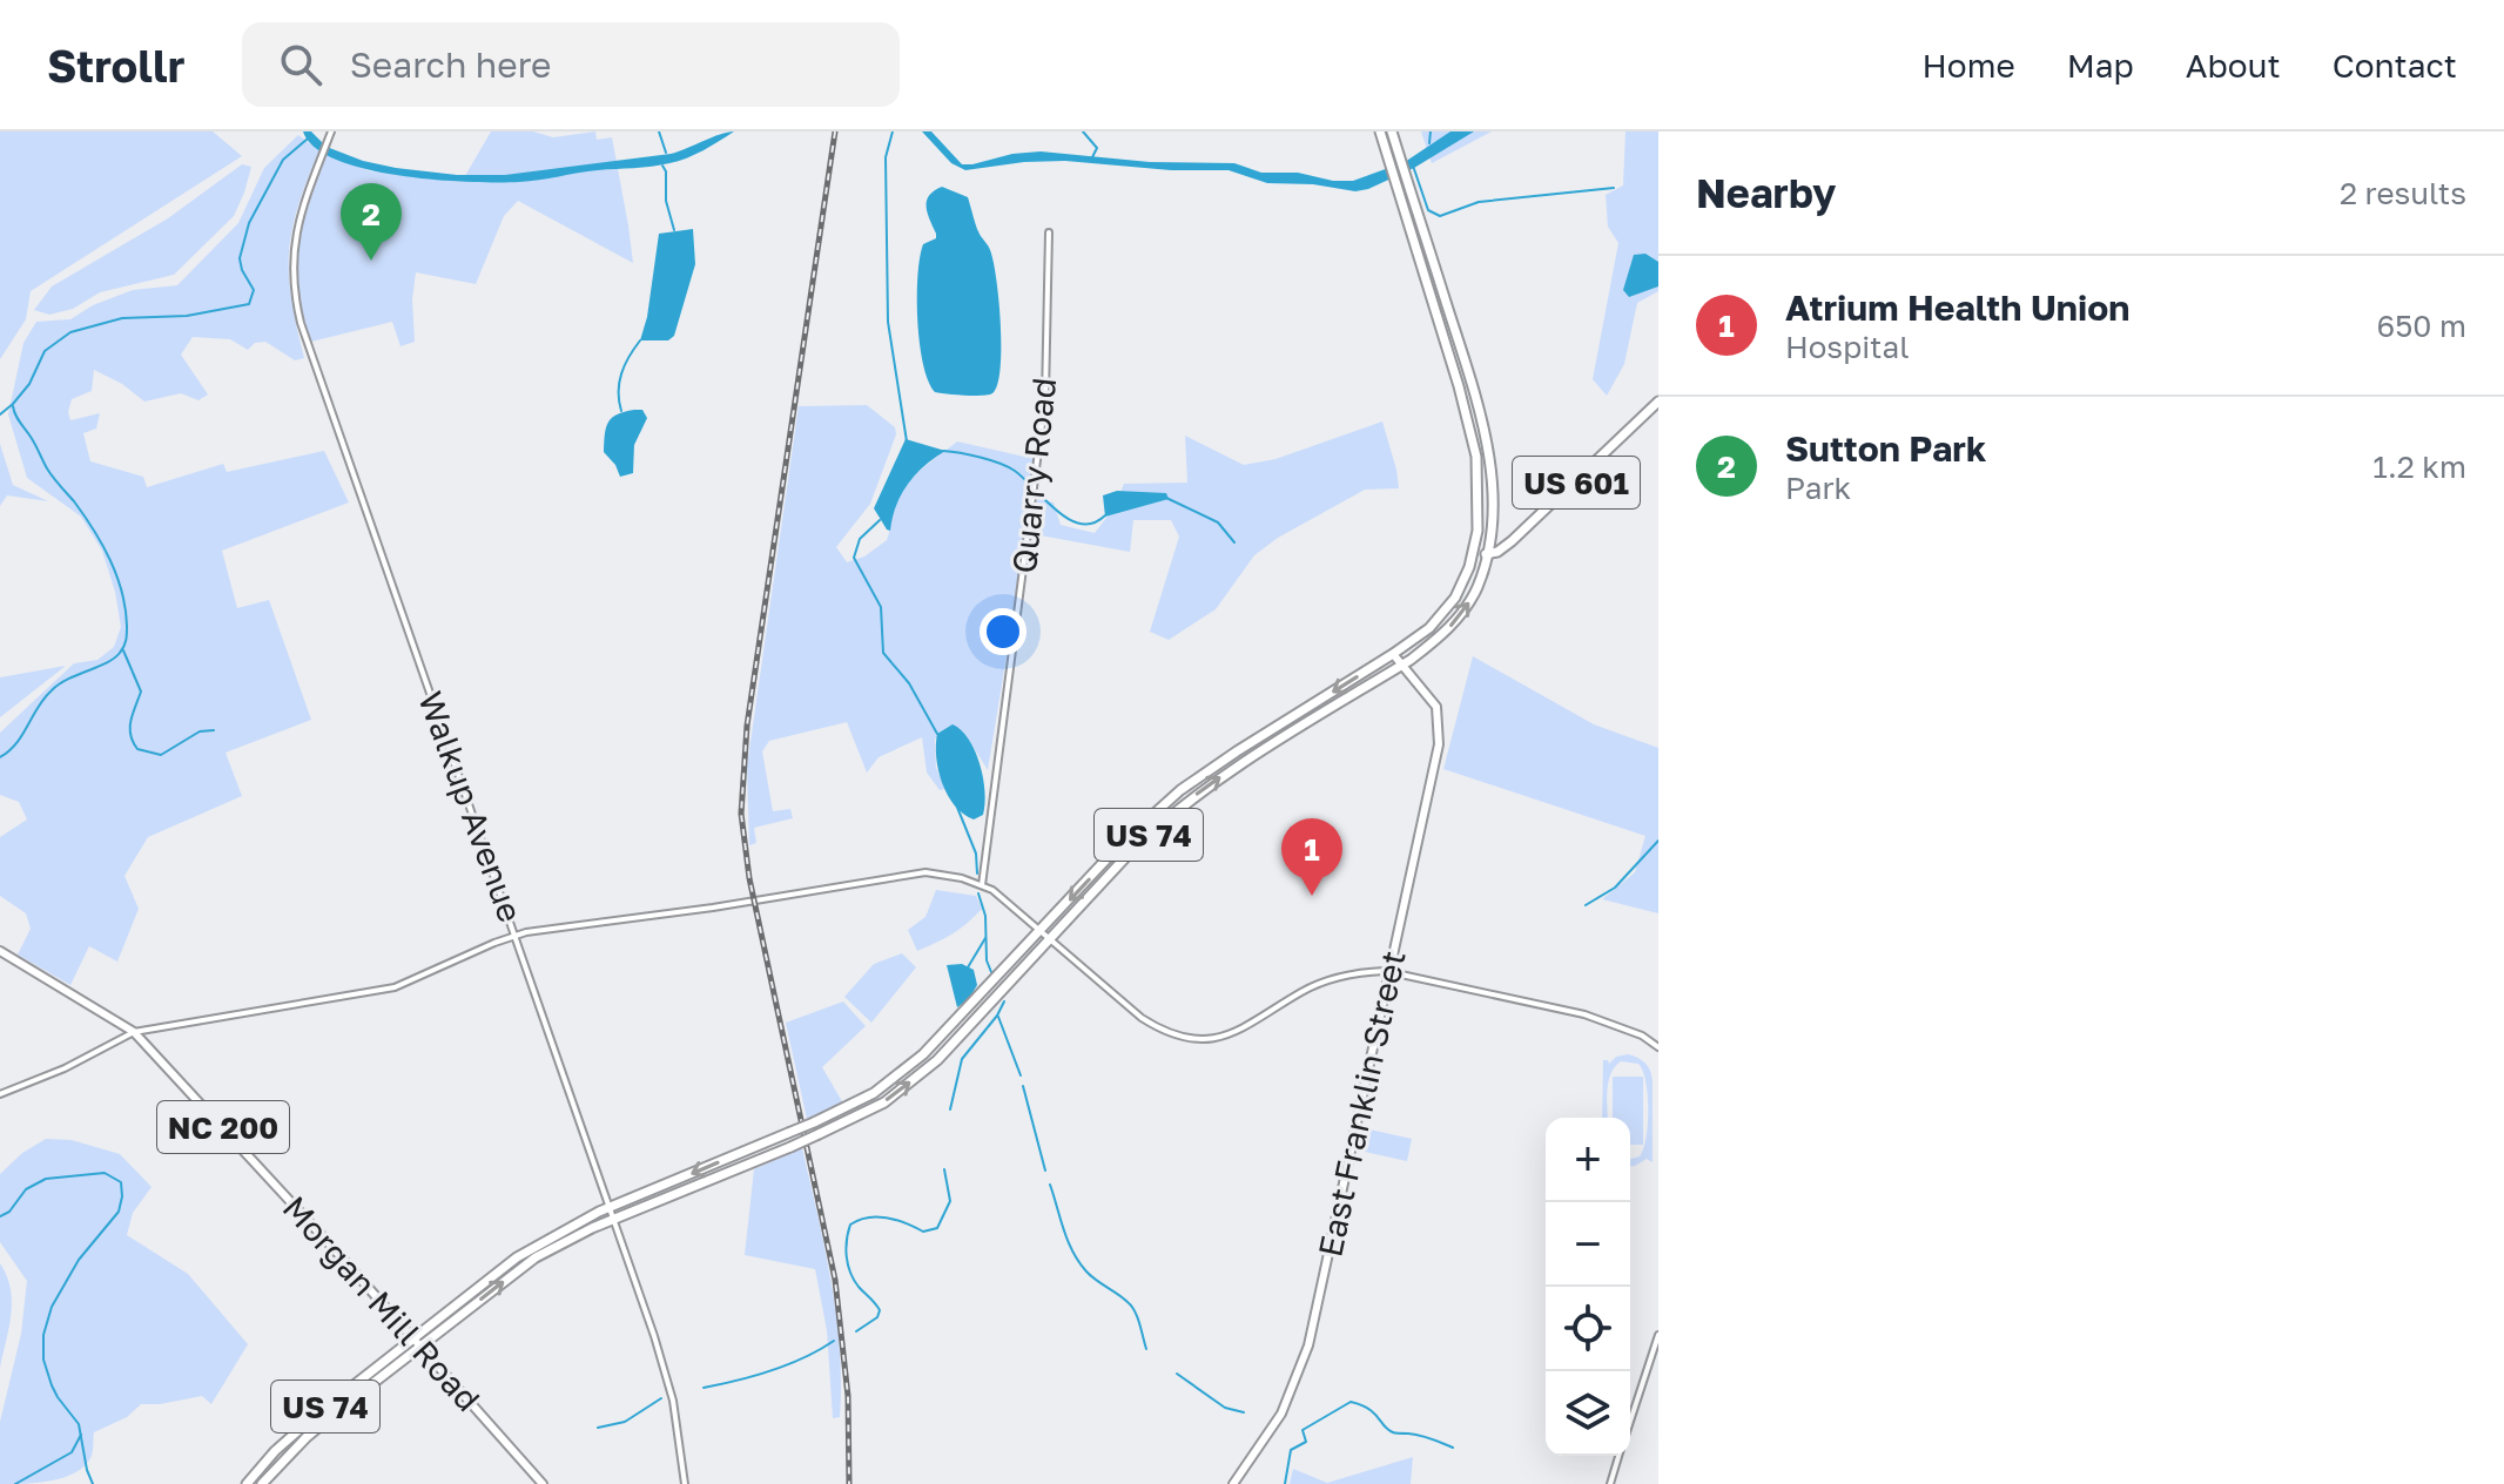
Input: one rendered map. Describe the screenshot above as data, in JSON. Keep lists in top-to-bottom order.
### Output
{
  "streets": {
    "highway": ["US 601", "US 74"],
    "main road": ["East Franklin Street", "NC 200", "Morgan Mill Road"],
    "street": ["Quarry Road", "Walkup Avenue"]
  },
  "crossings": [
    ["US 601", "US 74"],
    ["Walkup Avenue", "US 74"],
    ["US 74", "East Franklin Street"],
    ["US 74", "Morgan Mill Road"]
  ],
  "page": {
    "header": "Strollr",
    "search": "Search here",
    "nav": [
      "Home",
      "Map",
      "About",
      "Contact"
    ],
    "heading": ["Nearby", "2 results"],
    "pins": ["2", "1"],
    "list": [
      {
        "mark": "1",
        "name": "Atrium Health Union",
        "note": "Hospital",
        "value": "650 m"
      },
      {
        "mark": "2",
        "name": "Sutton Park",
        "note": "Park",
        "value": "1.2 km"
      }
    ],
    "map_buttons": ["+", "−"]
  }
}
